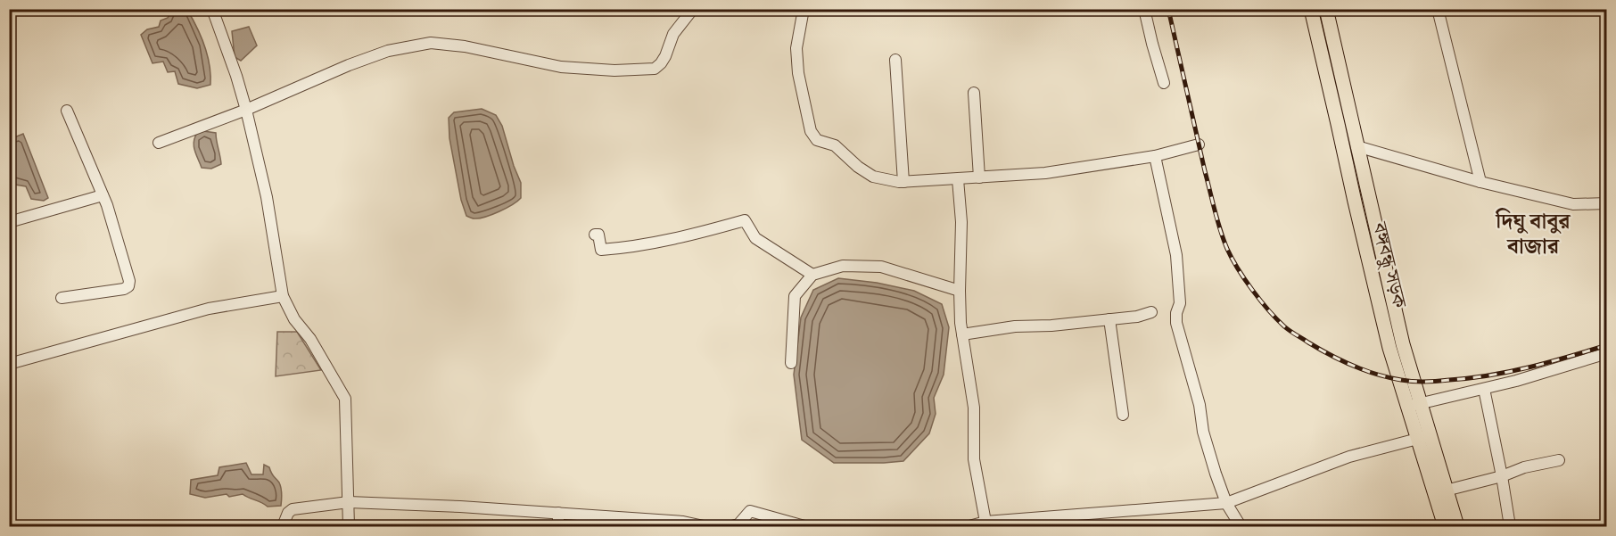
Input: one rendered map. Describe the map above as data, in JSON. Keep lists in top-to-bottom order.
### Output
{
  "streets": {
    "main road": ["বঙ্গবন্ধু সড়ক"]
  },
  "districts": ["দিঘু বাবুর বাজার"]
}
